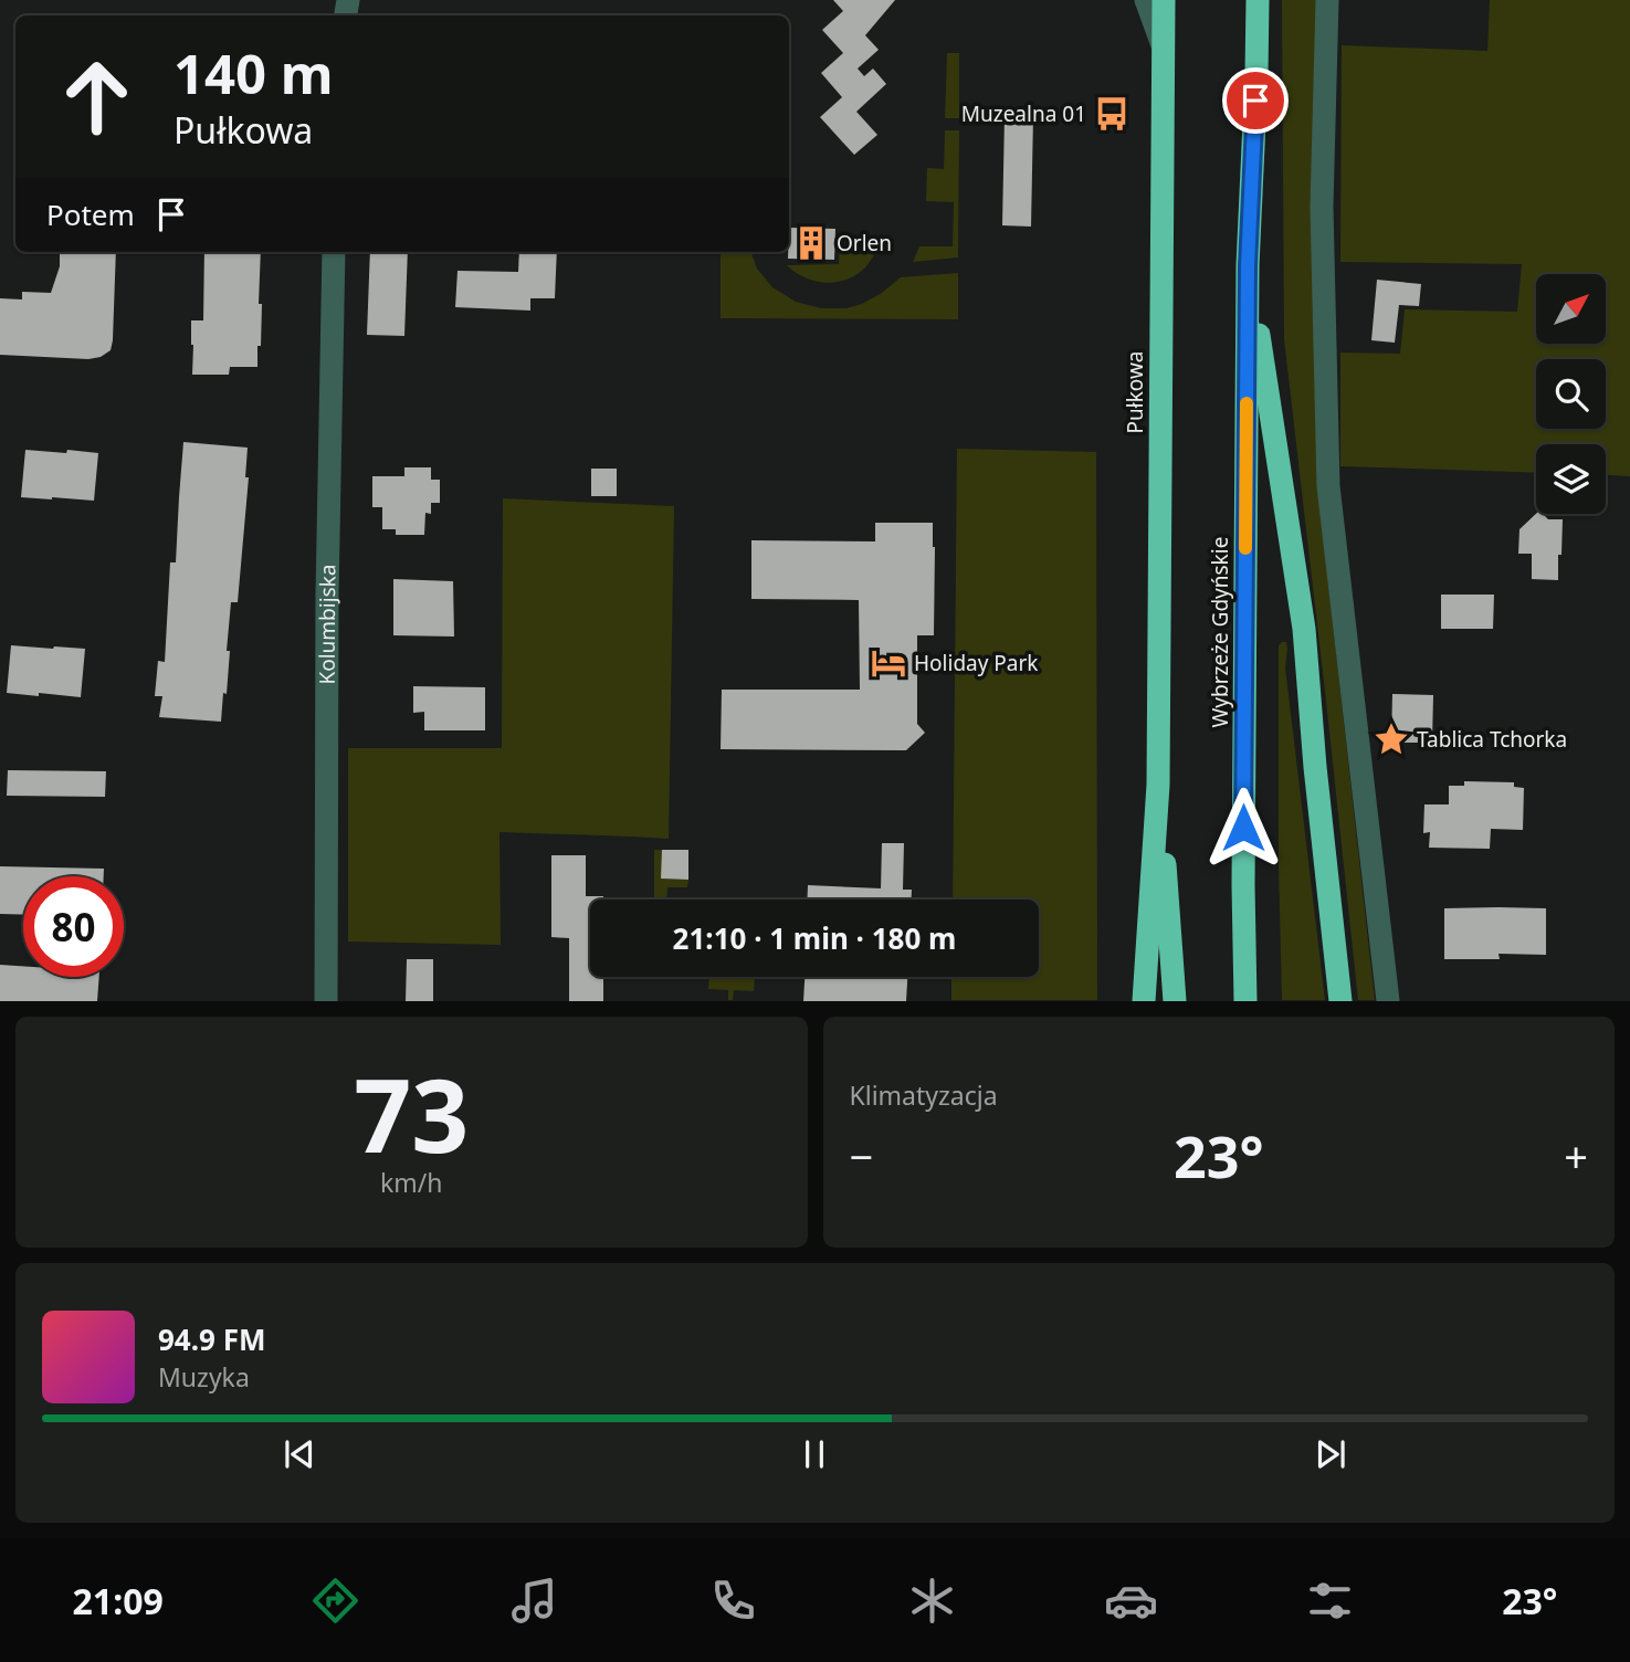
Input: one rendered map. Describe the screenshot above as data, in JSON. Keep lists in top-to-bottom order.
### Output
{
  "streets": {
    "highway": ["Pułkowa", "Wybrzeże Gdyńskie"],
    "street": ["Kolumbijska"]
  },
  "places": {
    "bus stop": ["Muzealna 01"],
    "building": ["Orlen"],
    "hotel": ["Holiday Park"],
    "place": ["Tablica Tchorka"]
  },
  "north": "top right",
  "page": {
    "turn": ["140 m", "Pułkowa"],
    "then": "Potem",
    "limit": "80",
    "trip": "21:10 · 1 min · 180 m",
    "tile": [
      ["73", "km/h"],
      "Klimatyzacja"
    ],
    "heat": ["−", "23°", "+"],
    "song": ["94.9 FM", "Muzyka"],
    "tabs": ["21:09", "23°"]
  }
}
